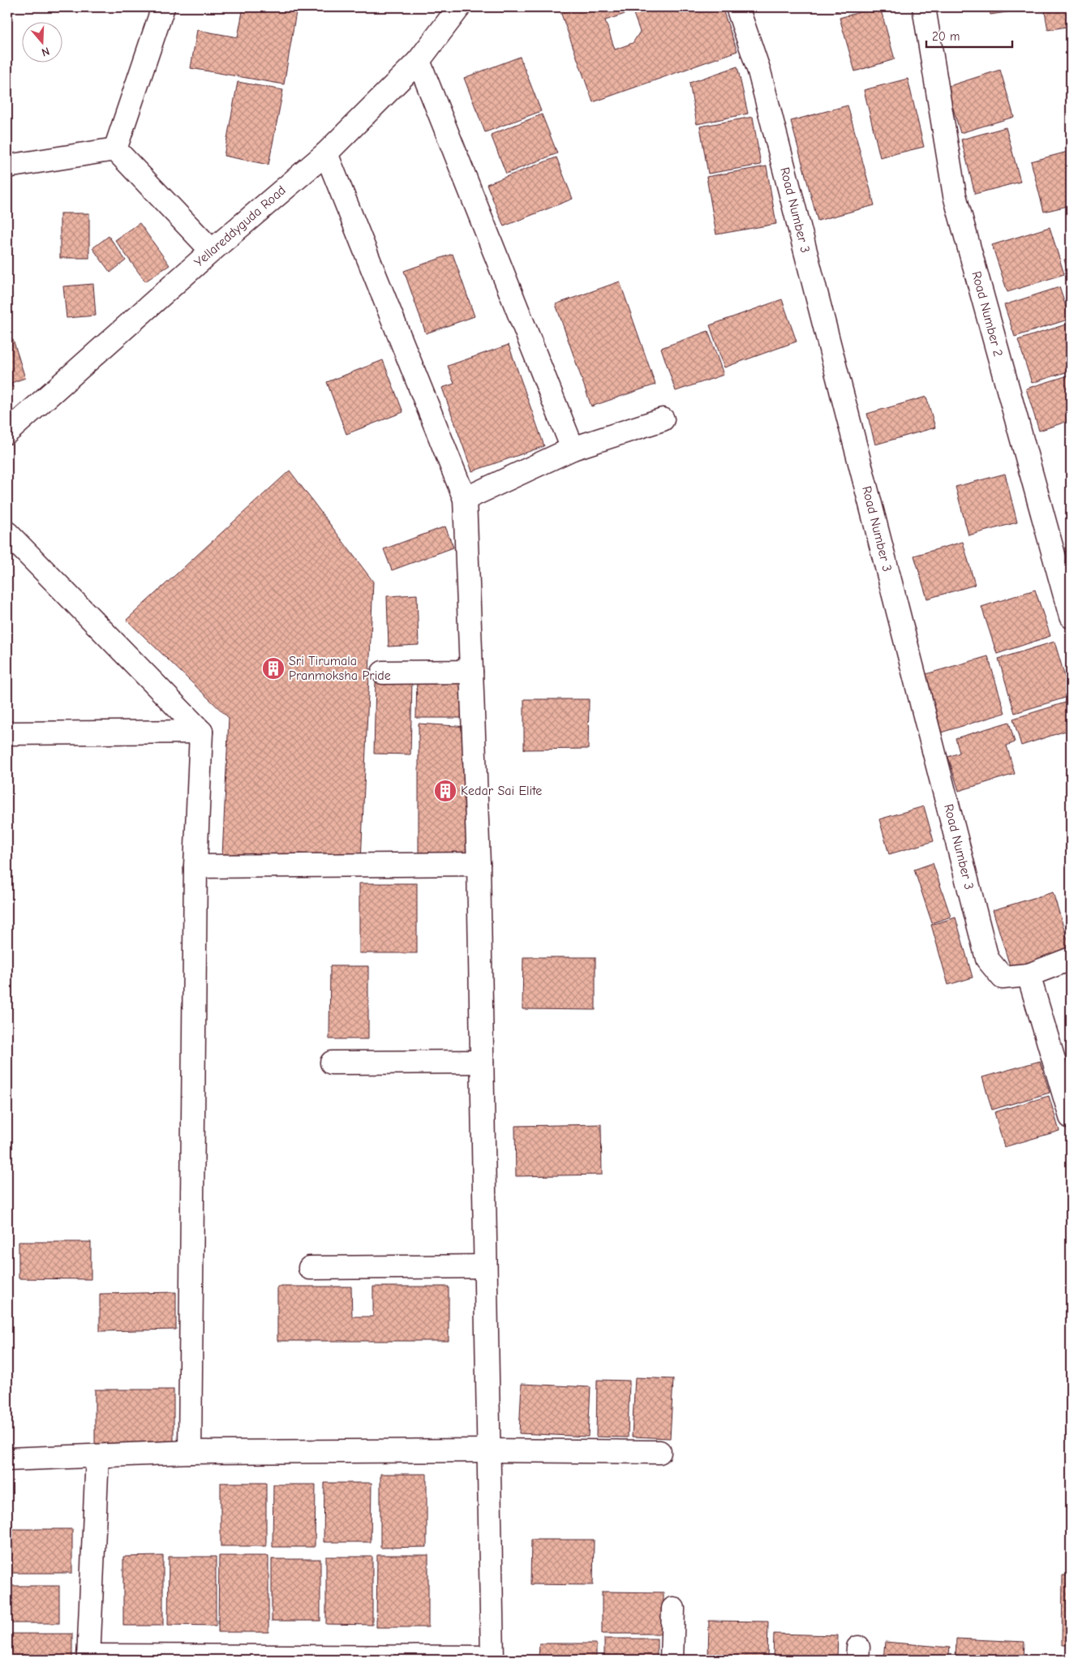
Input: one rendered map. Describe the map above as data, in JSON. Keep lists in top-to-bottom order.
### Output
{
  "streets": {
    "street": ["Road Number 3", "Yellareddyguda Road", "Road Number 2"]
  },
  "places": {
    "building": ["Sri Tirumala Pranmoksha Pride", "Kedar Sai Elite"]
  },
  "scale_bar": "20 m",
  "north": "bottom"
}
